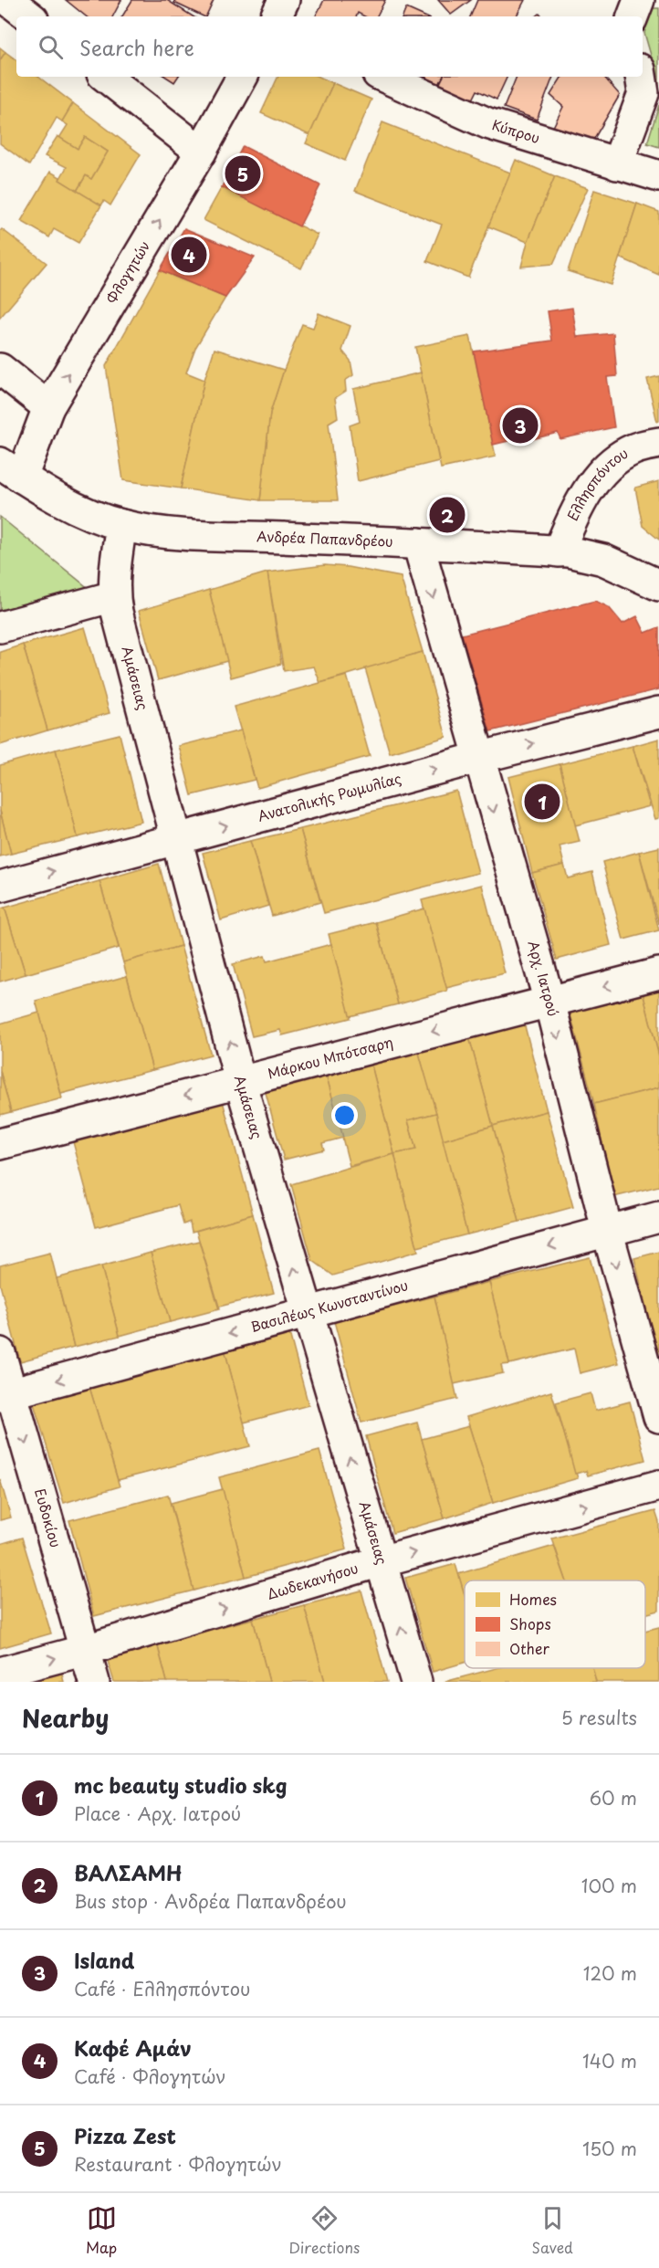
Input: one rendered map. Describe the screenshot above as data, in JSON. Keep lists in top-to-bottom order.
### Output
{
  "streets": {
    "street": [
      "Κύπρου",
      "Φλογητών",
      "Ελλησπόντου",
      "Ανδρέα Παπανδρέου",
      "Αμάσειας",
      "Ανατολικής Ρωμυλίας",
      "Αρχ. Ιατρού",
      "Μάρκου Μπότσαρη",
      "Βασιλέως Κωνσταντίνου",
      "Ευδοκίου",
      "Δωδεκανήσου"
    ]
  },
  "crossings": [
    ["Φλογητών", "Ανδρέα Παπανδρέου"],
    ["Ελλησπόντου", "Ανδρέα Παπανδρέου"],
    ["Ανδρέα Παπανδρέου", "Αμάσειας"],
    ["Ανδρέα Παπανδρέου", "Αρχ. Ιατρού"],
    ["Αμάσειας", "Ανατολικής Ρωμυλίας"],
    ["Αμάσειας", "Μάρκου Μπότσαρη"],
    ["Αμάσειας", "Βασιλέως Κωνσταντίνου"],
    ["Αμάσειας", "Δωδεκανήσου"],
    ["Ανατολικής Ρωμυλίας", "Αρχ. Ιατρού"],
    ["Αρχ. Ιατρού", "Μάρκου Μπότσαρη"],
    ["Αρχ. Ιατρού", "Βασιλέως Κωνσταντίνου"],
    ["Βασιλέως Κωνσταντίνου", "Ευδοκίου"],
    ["Ευδοκίου", "Δωδεκανήσου"]
  ],
  "one_way": [
    "Φλογητών",
    "Αμάσειας",
    "Ανατολικής Ρωμυλίας",
    "Αρχ. Ιατρού",
    "Μάρκου Μπότσαρη",
    "Βασιλέως Κωνσταντίνου",
    "Ευδοκίου",
    "Δωδεκανήσου"
  ],
  "legend": ["Homes", "Shops", "Other"],
  "page": {
    "search": "Search here",
    "pins": [
      "5",
      "4",
      "3",
      "2",
      "1"
    ],
    "heading": ["Nearby", "5 results"],
    "list": [
      {
        "mark": "1",
        "name": "mc beauty studio skg",
        "note": "Place · Αρχ. Ιατρού",
        "value": "60 m"
      },
      {
        "mark": "2",
        "name": "ΒΑΛΣΑΜΗ",
        "note": "Bus stop · Ανδρέα Παπανδρέου",
        "value": "100 m"
      },
      {
        "mark": "3",
        "name": "Island",
        "note": "Café · Ελλησπόντου",
        "value": "120 m"
      },
      {
        "mark": "4",
        "name": "Καφέ Αμάν",
        "note": "Café · Φλογητών",
        "value": "140 m"
      },
      {
        "mark": "5",
        "name": "Pizza Zest",
        "note": "Restaurant · Φλογητών",
        "value": "150 m"
      }
    ],
    "nav": ["Map", "Directions", "Saved"]
  }
}
